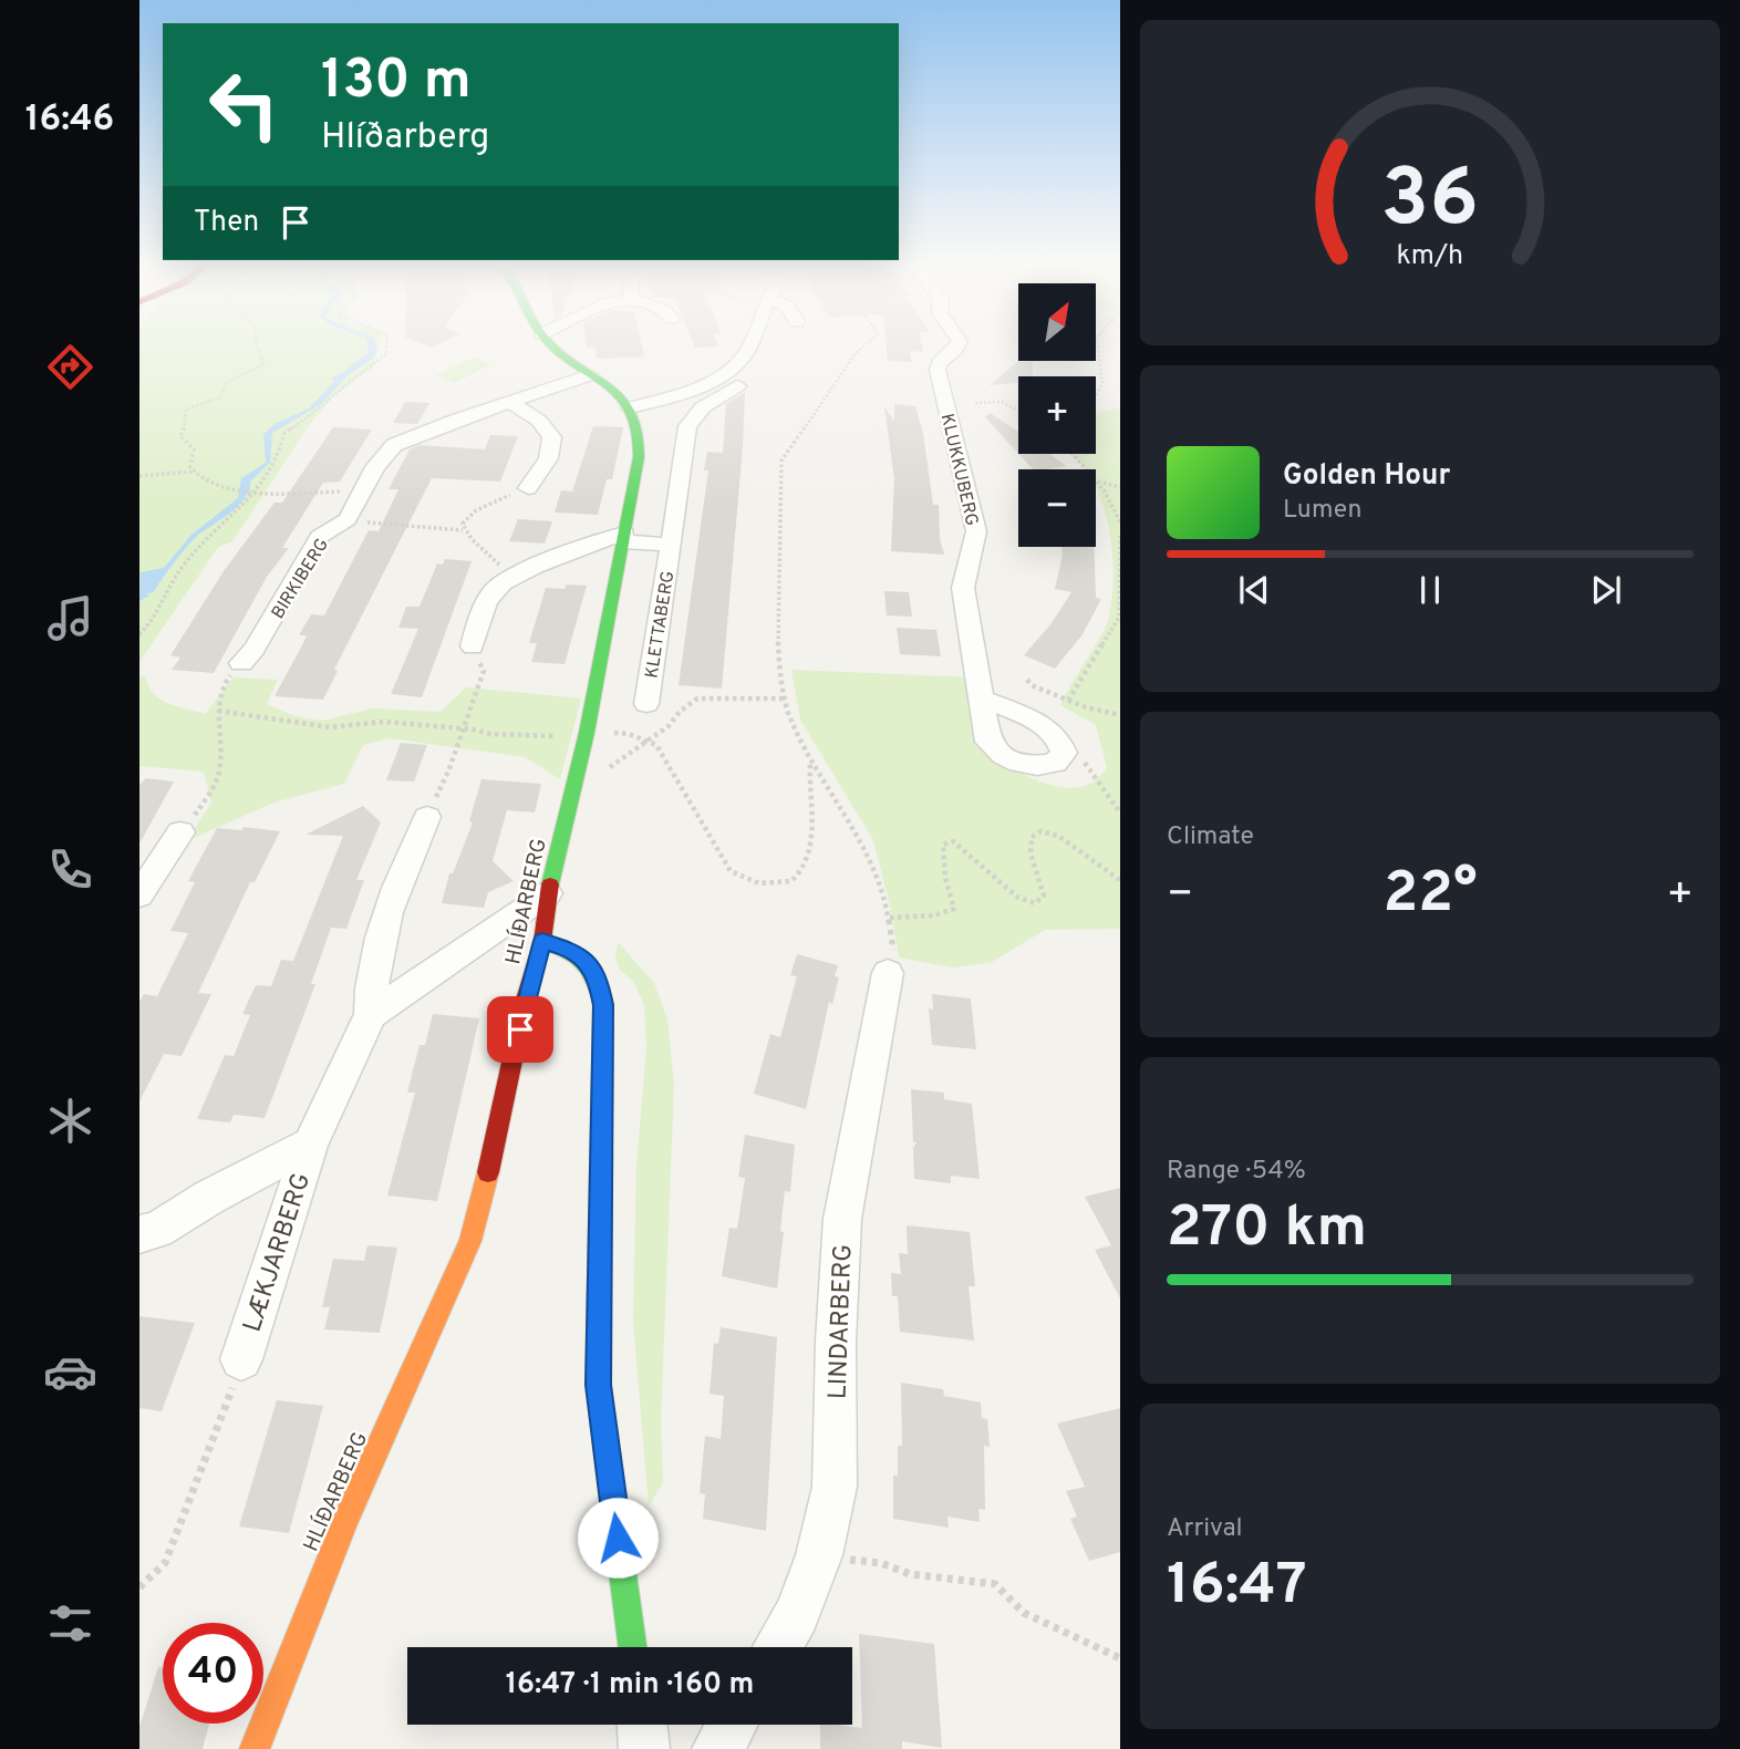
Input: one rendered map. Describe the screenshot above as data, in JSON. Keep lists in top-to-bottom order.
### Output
{
  "streets": {
    "street": [
      "KLUKKUBERG",
      "BIRKIBERG",
      "KLETTABERG",
      "HLÍÐARBERG",
      "LÆKJARBERG",
      "LINDARBERG"
    ]
  },
  "crossings": [
    ["KLETTABERG", "HLÍÐARBERG"]
  ],
  "north": "top right",
  "page": {
    "tabs": "16:46",
    "turn": ["130 m", "Hlíðarberg"],
    "then": "Then",
    "map_buttons": ["+", "−"],
    "song": ["Golden Hour", "Lumen"],
    "tile": [
      "Climate",
      ["Range · 54%", "270 km"],
      ["Arrival", "16:47"]
    ],
    "heat": ["−", "22°", "+"],
    "limit": "40",
    "trip": "16:47 · 1 min · 160 m",
    "gauge": ["36", "km/h"]
  }
}
